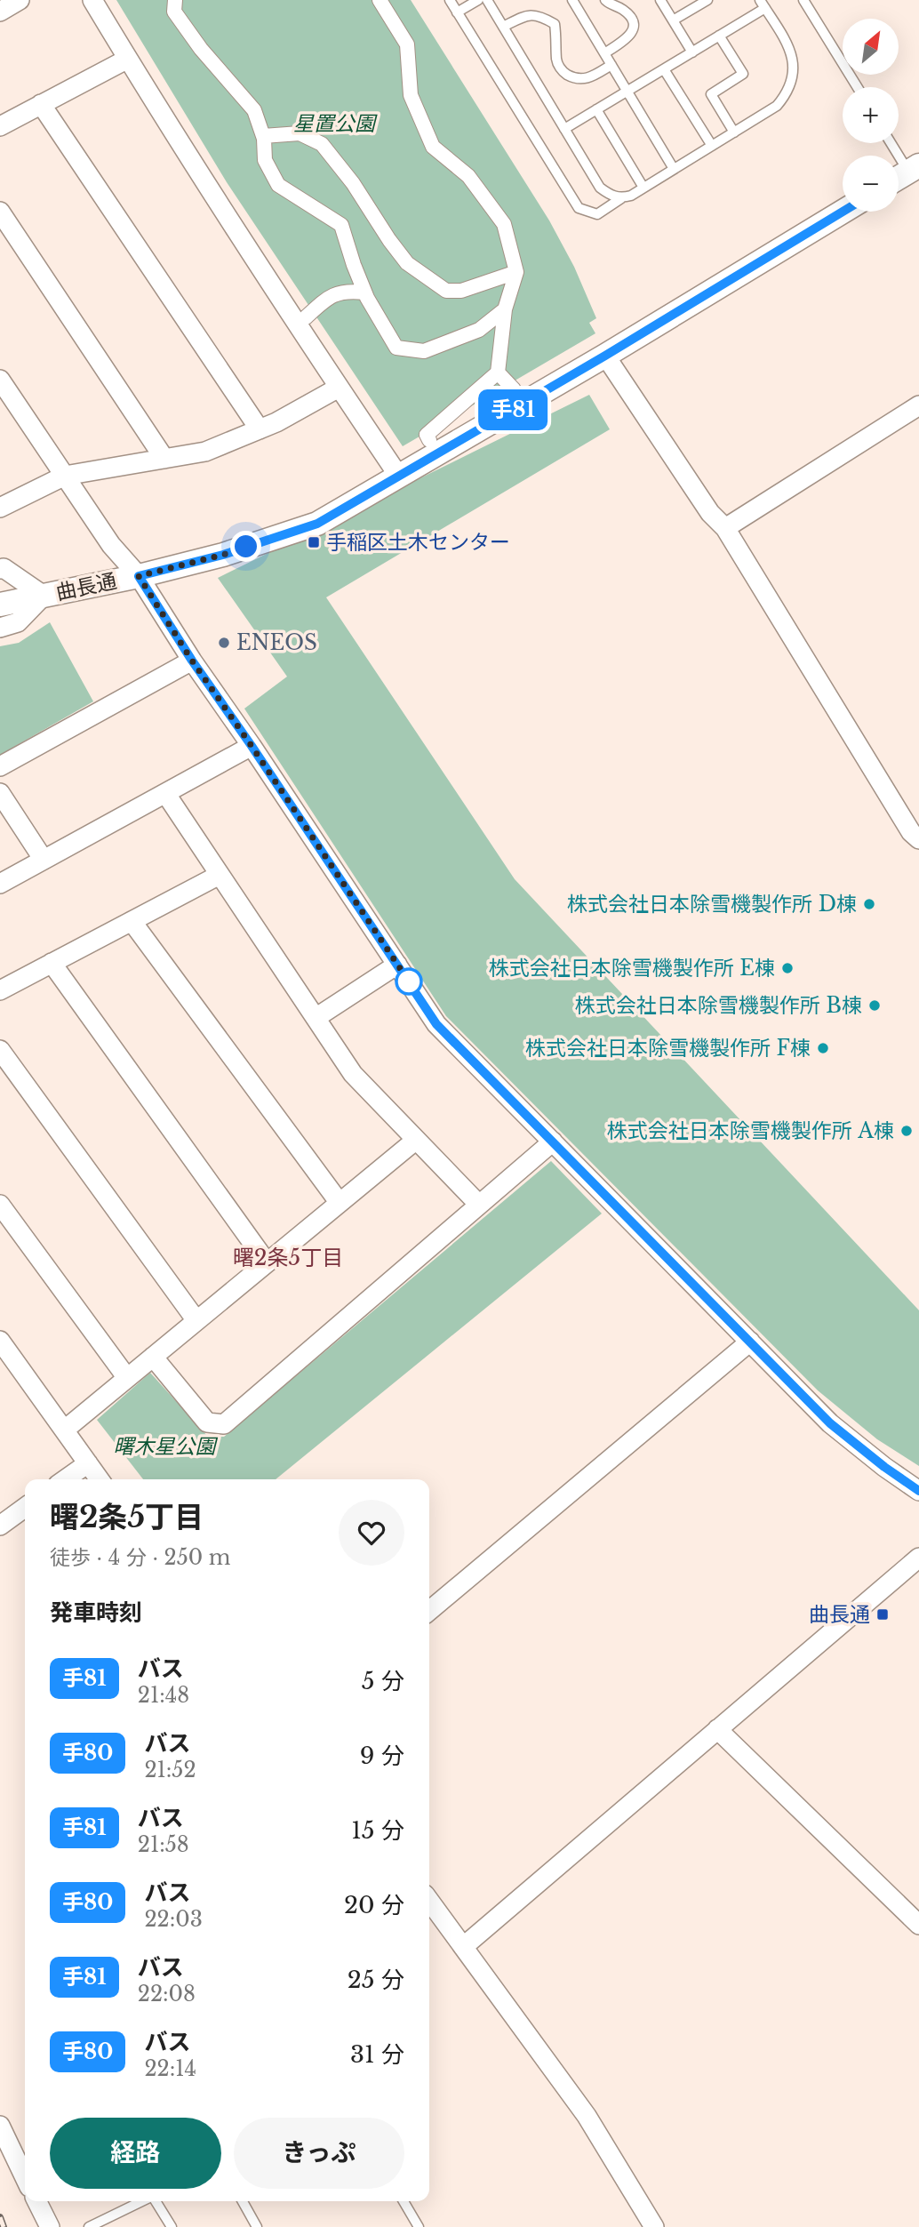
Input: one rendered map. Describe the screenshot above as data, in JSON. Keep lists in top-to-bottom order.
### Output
{
  "streets": {
    "street": ["曲長通"]
  },
  "districts": ["曙2条5丁目"],
  "parks": ["星置公園", "曙木星公園"],
  "places": {
    "transit": ["手稲区土木センター", "曲長通"],
    "other": [
      "ENEOS",
      "株式会社日本除雪機製作所 D棟",
      "株式会社日本除雪機製作所 E棟",
      "株式会社日本除雪機製作所 B棟",
      "株式会社日本除雪機製作所 F棟",
      "株式会社日本除雪機製作所 A棟"
    ]
  },
  "lines": ["bus line 手81"],
  "north": "top right",
  "page": {
    "on_map": "手81",
    "map_buttons": ["+", "−"],
    "heading": [
      ["曙2条5丁目", "徒歩 · 4 分 · 250 m"],
      "発車時刻"
    ],
    "list": [
      {
        "mark": "手81",
        "name": "バス",
        "note": "21:48",
        "value": "5 分"
      },
      {
        "mark": "手80",
        "name": "バス",
        "note": "21:52",
        "value": "9 分"
      },
      {
        "mark": "手81",
        "name": "バス",
        "note": "21:58",
        "value": "15 分"
      },
      {
        "mark": "手80",
        "name": "バス",
        "note": "22:03",
        "value": "20 分"
      },
      {
        "mark": "手81",
        "name": "バス",
        "note": "22:08",
        "value": "25 分"
      },
      {
        "mark": "手80",
        "name": "バス",
        "note": "22:14",
        "value": "31 分"
      }
    ],
    "buttons": ["経路", "きっぷ"]
  }
}
